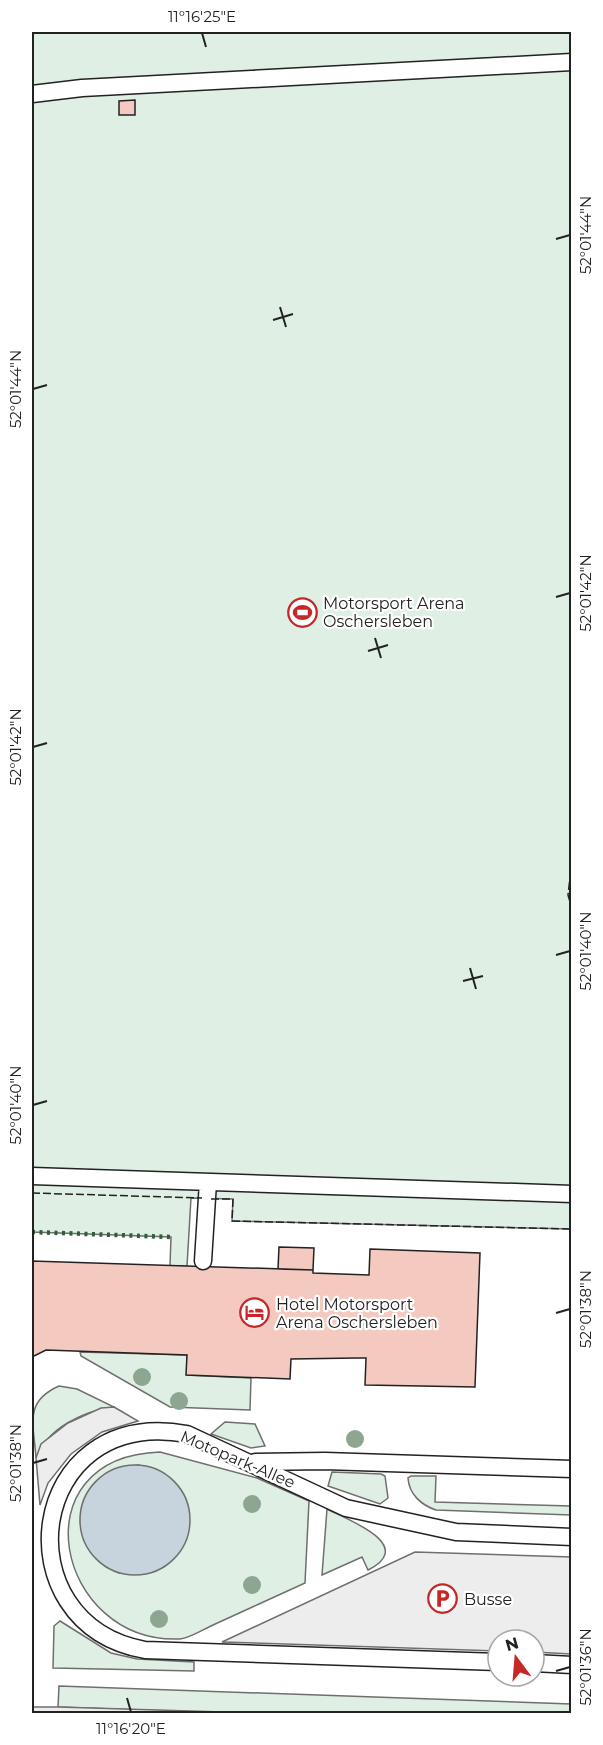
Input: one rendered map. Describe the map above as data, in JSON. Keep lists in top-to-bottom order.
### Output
{
  "streets": {
    "lane": ["Motopark-Allee"]
  },
  "places": {
    "sports": ["Motorsport Arena Oschersleben"],
    "hotel": ["Hotel Motorsport Arena Oschersleben"],
    "parking": ["Busse"]
  },
  "north": "top",
  "coordinates": [
    "11°16'25\"E",
    "52°01'44\"N",
    "52°01'42\"N",
    "52°01'40\"N",
    "52°01'38\"N",
    "52°01'36\"N",
    "11°16'20\"E"
  ]
}
